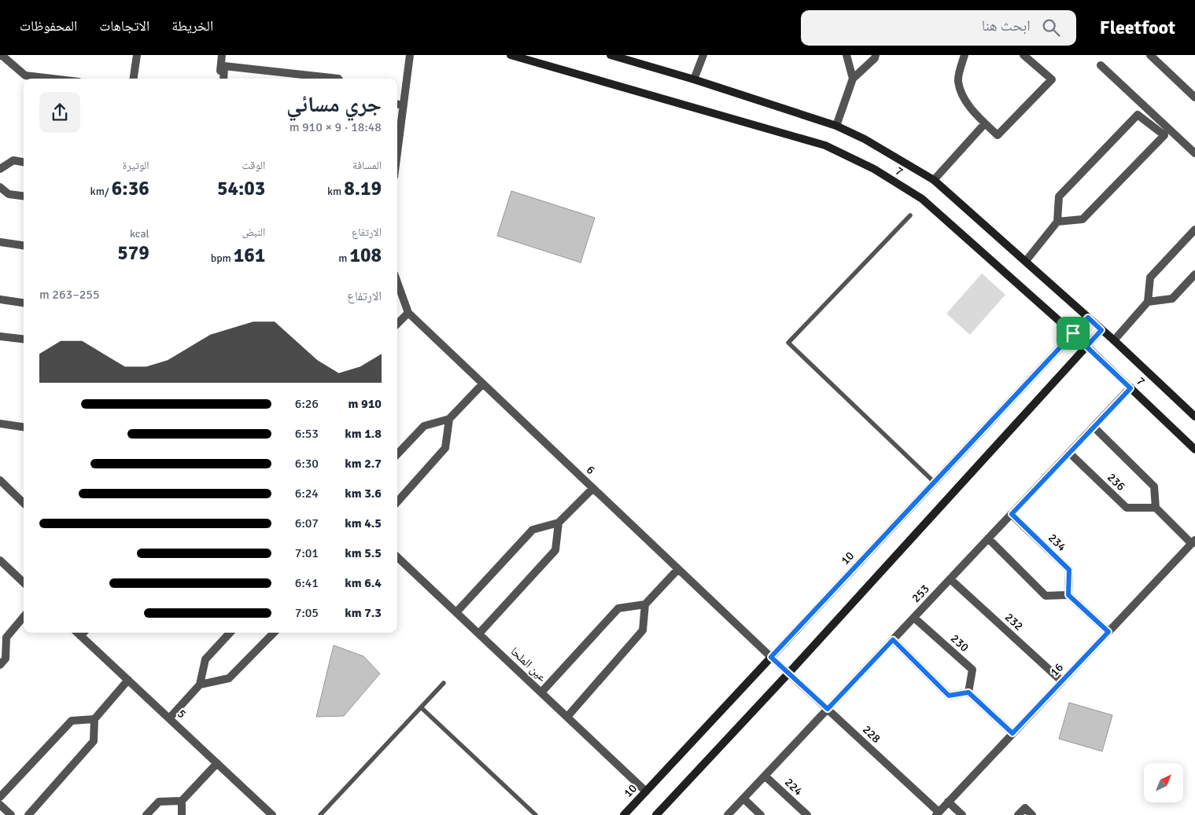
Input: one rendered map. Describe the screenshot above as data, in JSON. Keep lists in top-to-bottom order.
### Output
{
  "streets": {
    "street": [
      "7",
      "6",
      "236",
      "234",
      "10",
      "253",
      "232",
      "230",
      "عين الملحا",
      "16",
      "5",
      "228",
      "224"
    ]
  },
  "crossings": [
    ["7", "10"],
    ["7", "253"],
    ["6", "10"],
    ["6", "228"],
    ["236", "253"],
    ["234", "253"],
    ["10", "عين الملحا"],
    ["253", "232"],
    ["253", "230"],
    ["253", "228"],
    ["253", "224"],
    ["232", "16"],
    ["16", "228"]
  ],
  "north": "top right",
  "page": {
    "header": "Fleetfoot",
    "search": "ابحث هنا",
    "nav": ["الخريطة", "الاتجاهات", "المحفوظات"],
    "heading": ["جري مسائي", "18:48 · 9 × 910 m"],
    "stats": [
      ["المسافة", "8.19 km"],
      ["الوقت", "54:03"],
      ["الوتيرة", "6:36 /km"],
      ["الارتفاع", "108 m"],
      ["النبض", "161 bpm"],
      ["kcal", "579"]
    ],
    "chart": ["الارتفاع", "255–263 m"],
    "list": [
      {
        "name": "910 m",
        "note": "6:26"
      },
      {
        "name": "1.8 km",
        "note": "6:53"
      },
      {
        "name": "2.7 km",
        "note": "6:30"
      },
      {
        "name": "3.6 km",
        "note": "6:24"
      },
      {
        "name": "4.5 km",
        "note": "6:07"
      },
      {
        "name": "5.5 km",
        "note": "7:01"
      },
      {
        "name": "6.4 km",
        "note": "6:41"
      },
      {
        "name": "7.3 km",
        "note": "7:05"
      }
    ]
  }
}
